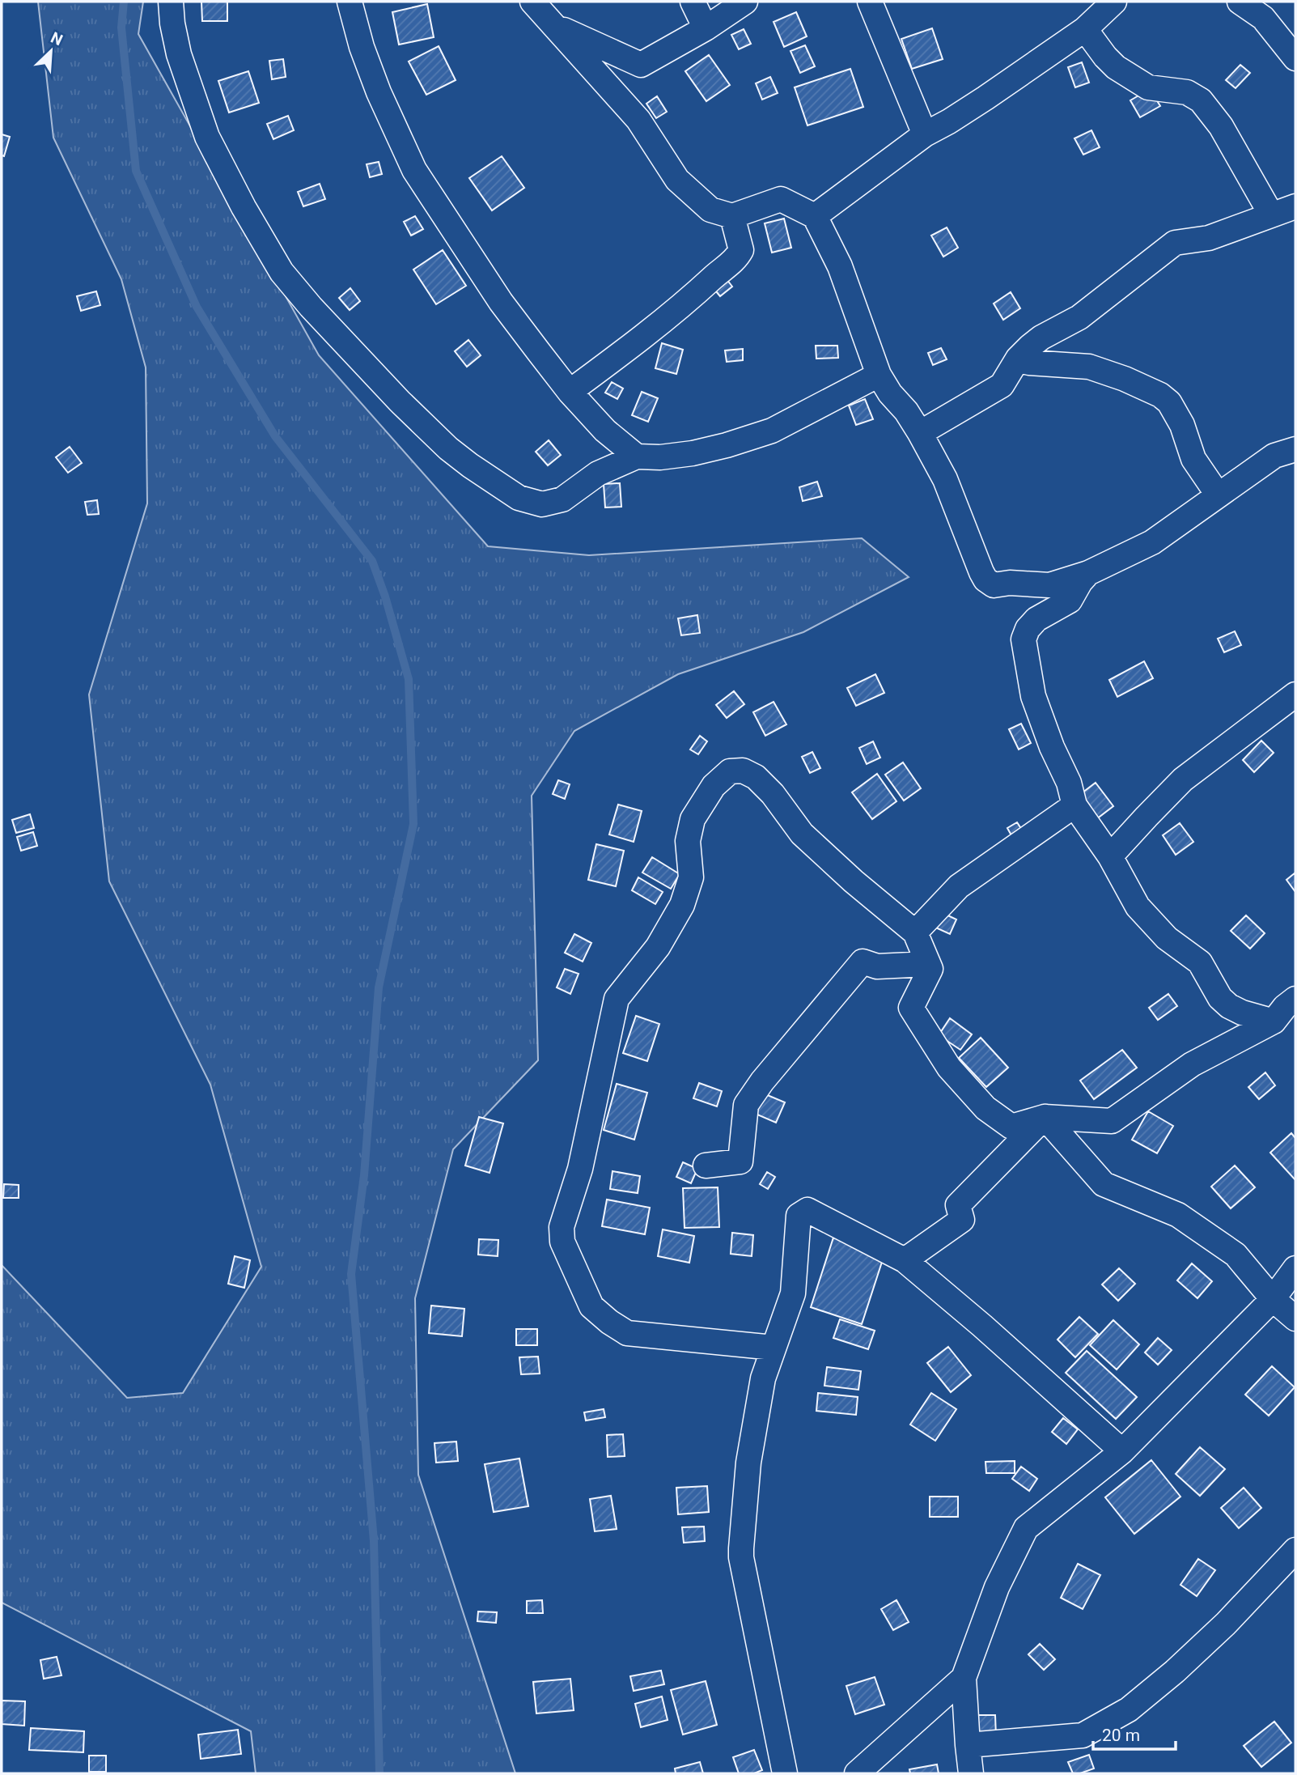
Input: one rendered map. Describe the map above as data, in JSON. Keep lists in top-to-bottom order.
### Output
{
  "scale_bar": "20 m",
  "north": "top right"
}
